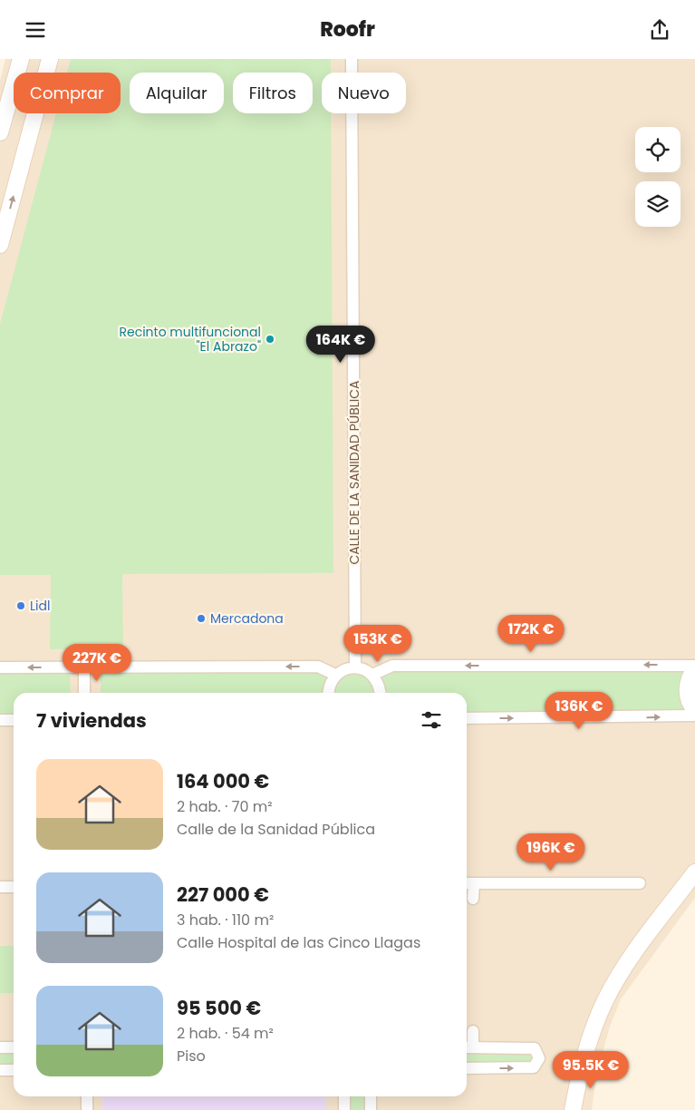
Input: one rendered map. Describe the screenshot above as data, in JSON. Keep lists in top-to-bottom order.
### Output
{
  "streets": {
    "street": ["CALLE DE LA SANIDAD PÚBLICA"]
  },
  "places": ["Recinto multifuncional \"El Abrazo\"", "Lidl", "Mercadona"],
  "page": {
    "header": "Roofr",
    "chip": [
      "Comprar",
      "Alquilar",
      "Filtros",
      "Nuevo"
    ],
    "price": [
      "164K €",
      "172K €",
      "153K €",
      "227K €",
      "136K €",
      "196K €",
      "95.5K €"
    ],
    "heading": "7 viviendas",
    "list": [
      {
        "name": "164 000 €",
        "note": "2 hab. · 70 m² · Calle de la Sanidad Pública"
      },
      {
        "name": "227 000 €",
        "note": "3 hab. · 110 m² · Calle Hospital de las Cinco Llagas"
      },
      {
        "name": "95 500 €",
        "note": "2 hab. · 54 m² · Piso"
      }
    ]
  }
}
